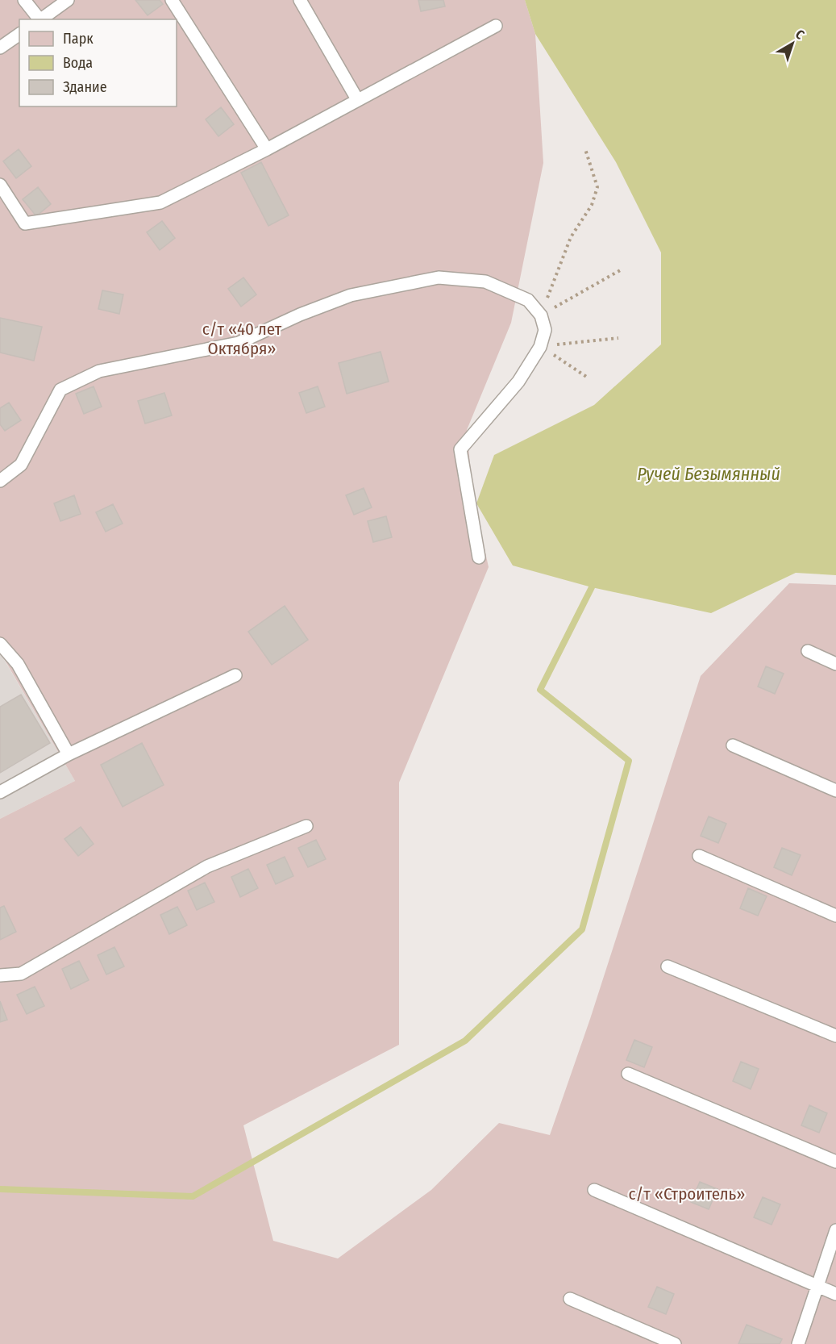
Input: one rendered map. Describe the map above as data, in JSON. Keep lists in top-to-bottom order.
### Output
{
  "water": ["Ручей Безымянный"],
  "parks": ["с/т «40 лет Октября»", "с/т «Строитель»"],
  "legend": ["Парк", "Вода", "Здание"],
  "north": "top right"
}
